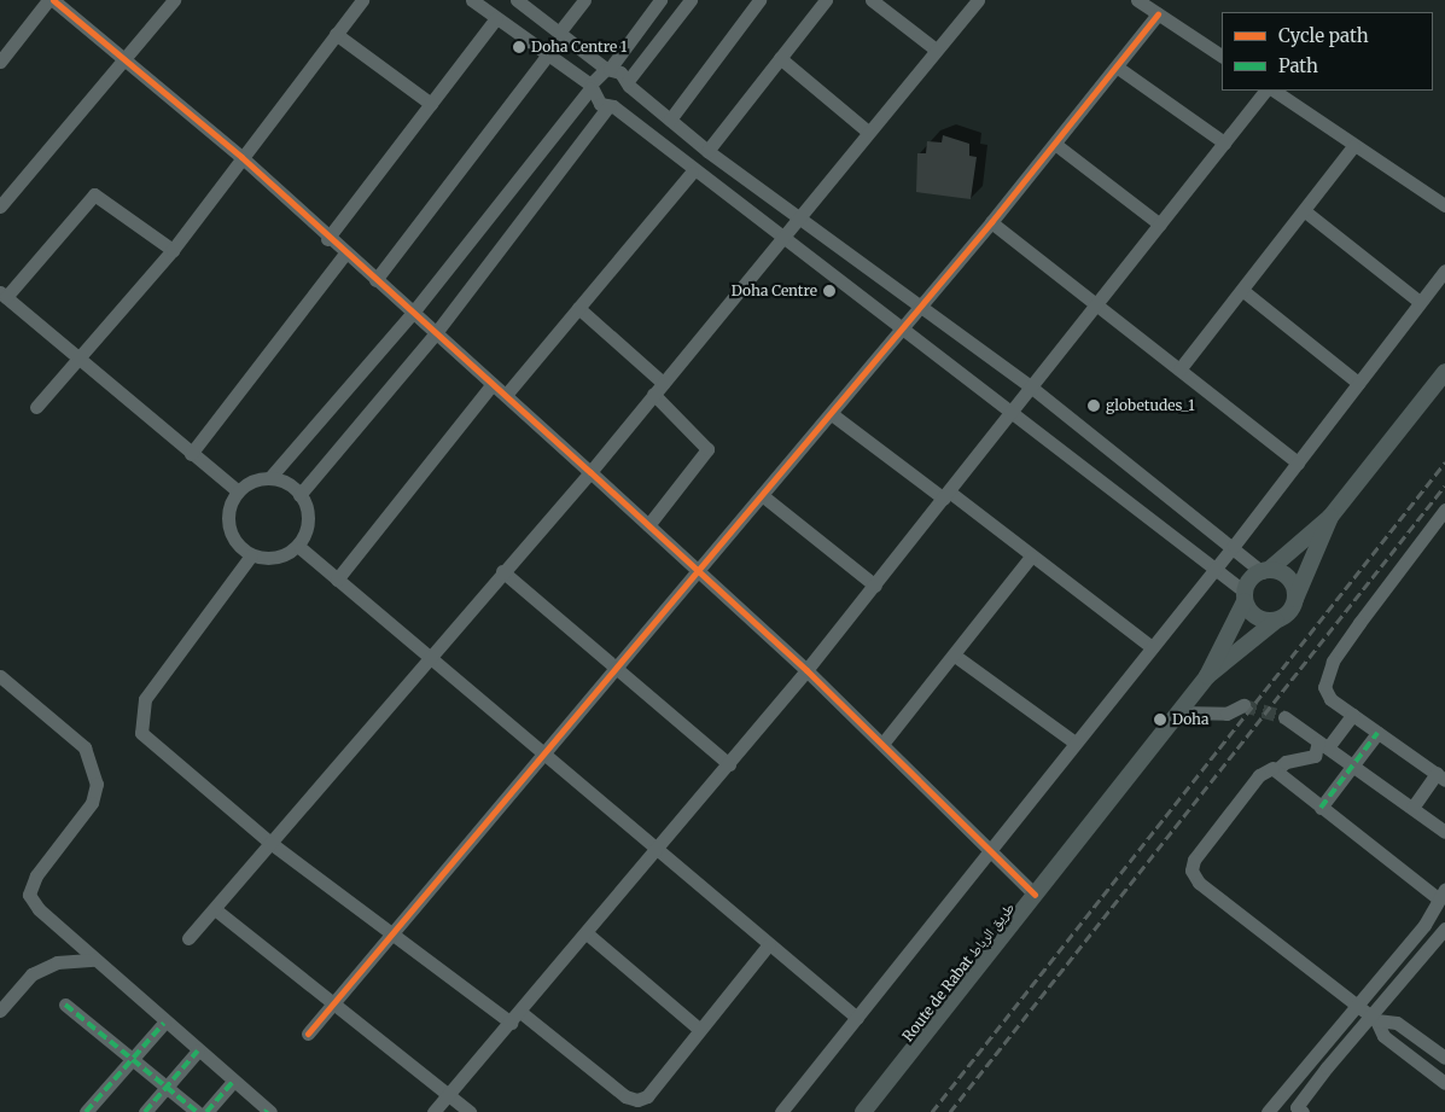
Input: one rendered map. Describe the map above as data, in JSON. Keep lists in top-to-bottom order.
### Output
{
  "streets": {
    "main road": ["Route de Rabat طريق الرباط"]
  },
  "places": [
    "Doha Centre 1",
    "Doha Centre",
    "globetudes_1",
    "Doha"
  ],
  "legend": ["Cycle path", "Path"]
}
